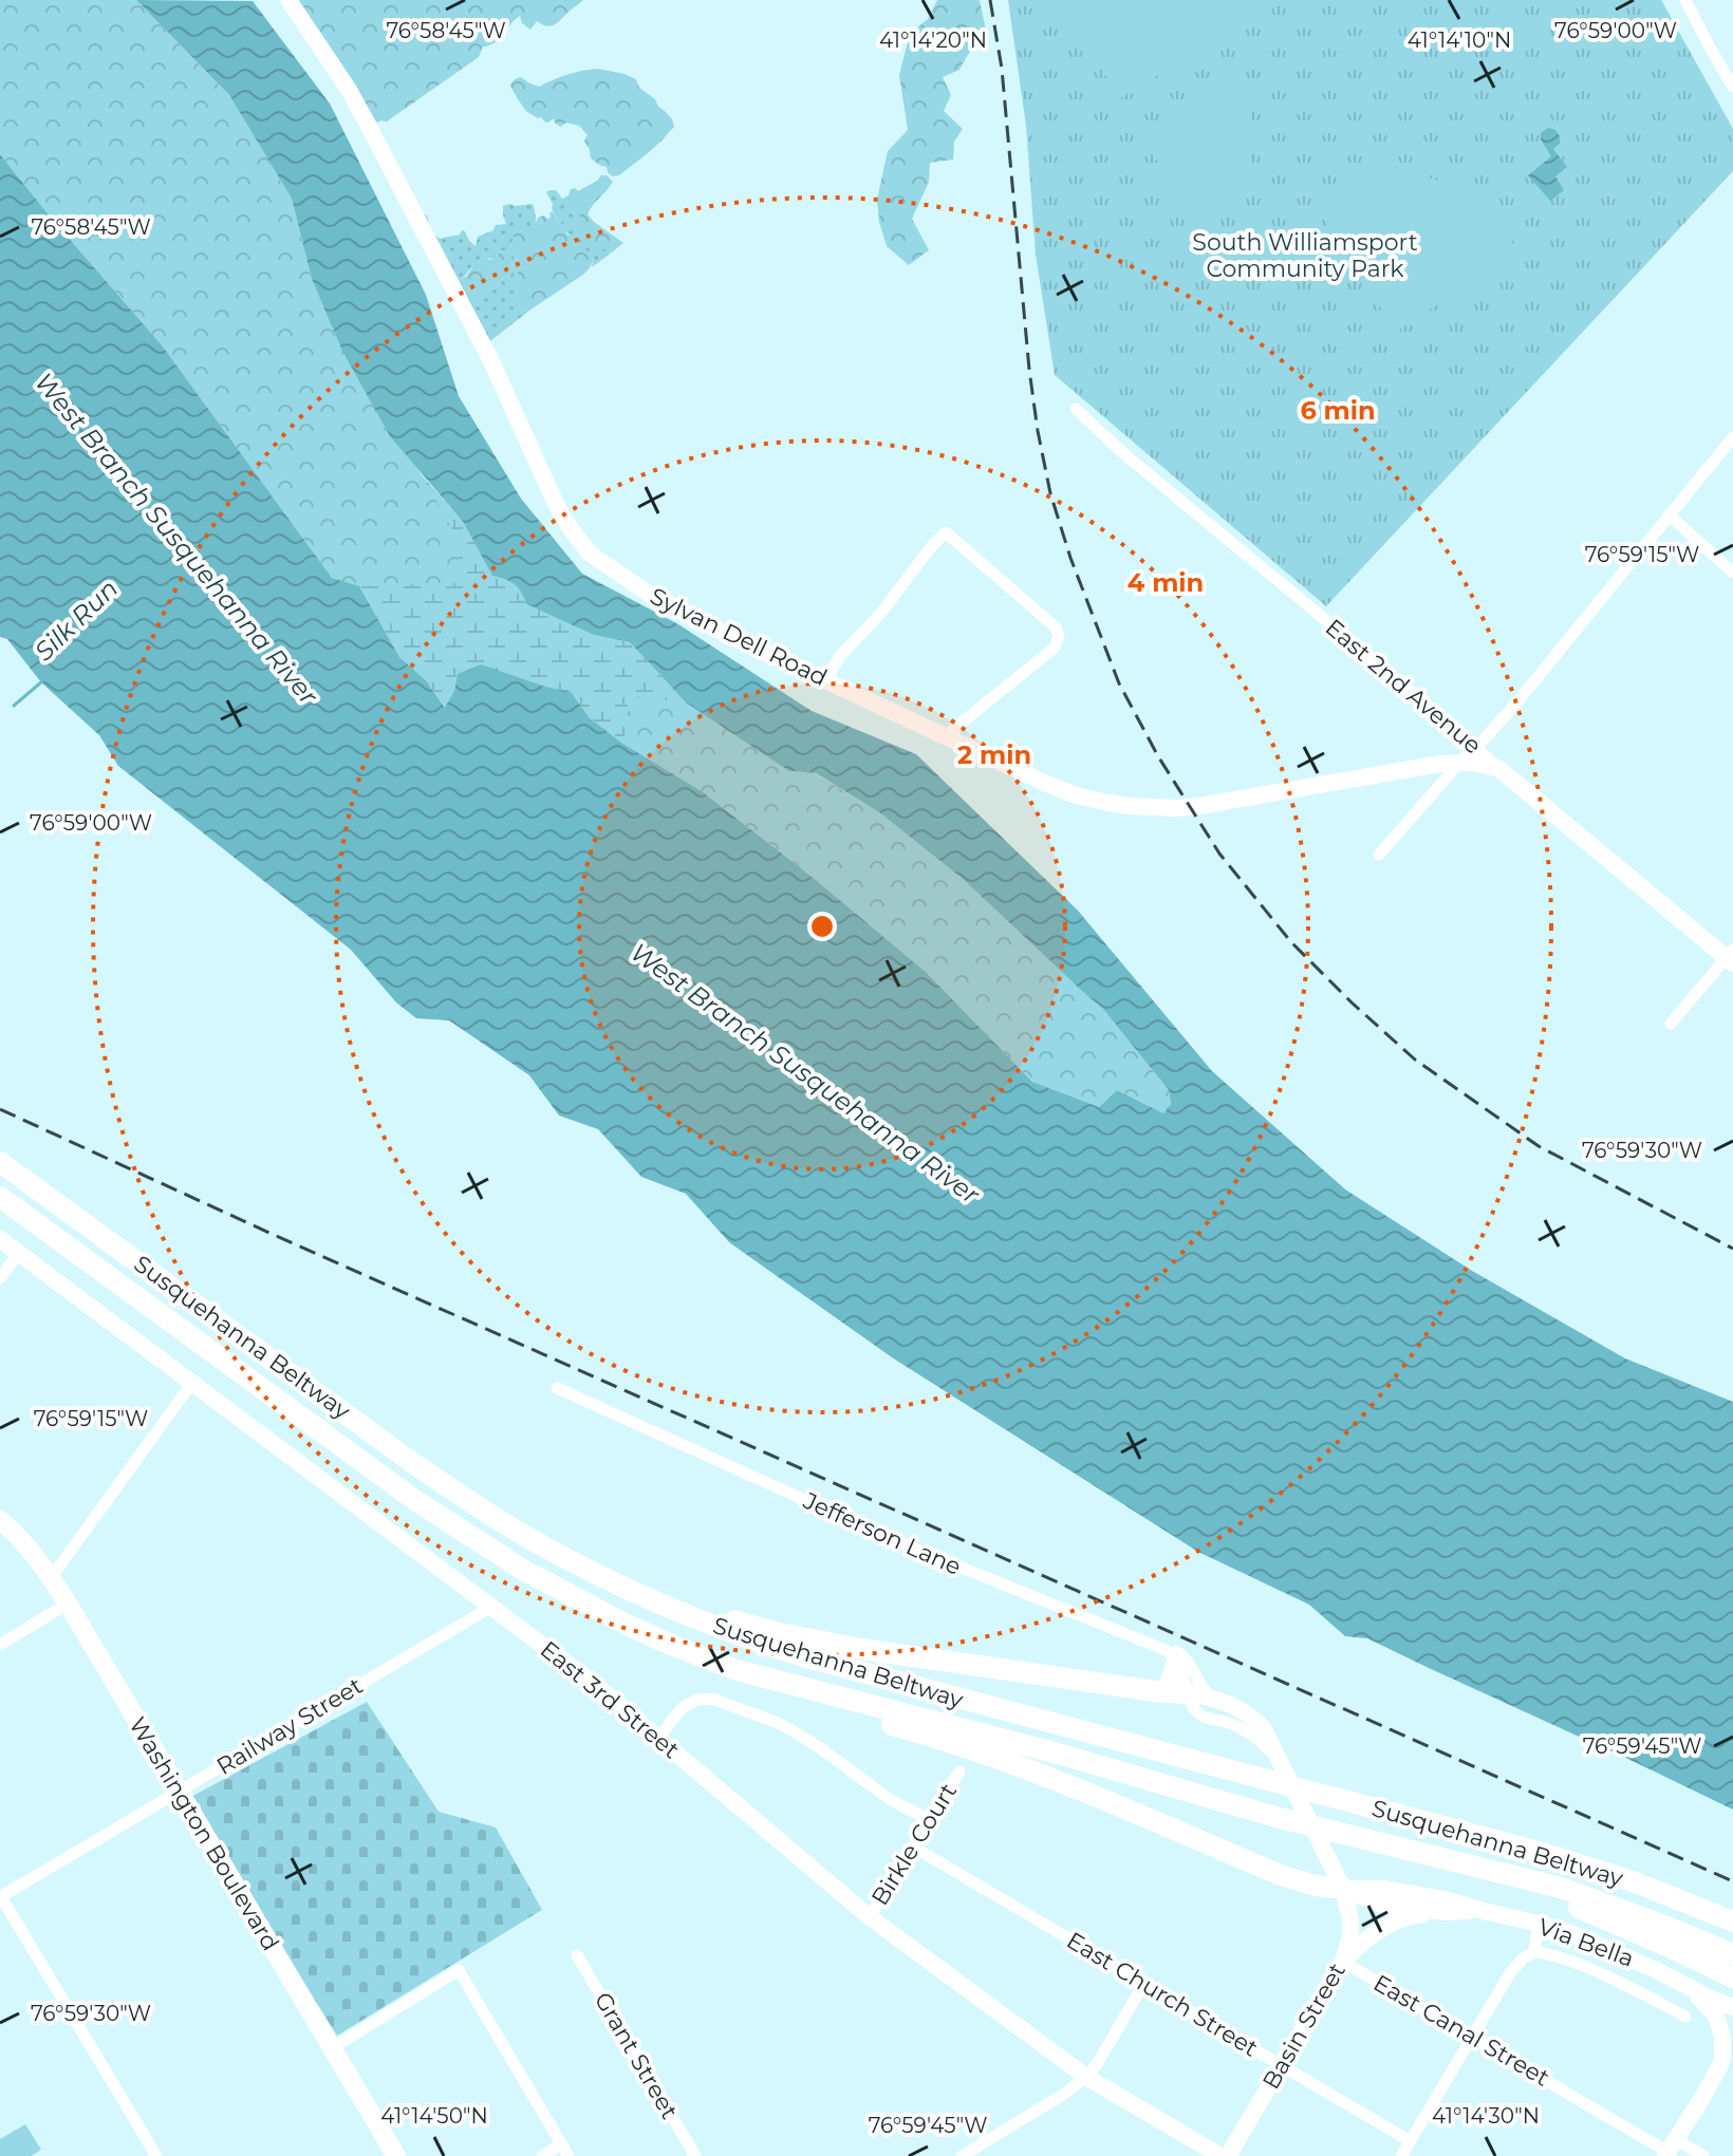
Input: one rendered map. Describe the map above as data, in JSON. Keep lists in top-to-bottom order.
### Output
{
  "streets": {
    "highway": ["Susquehanna Beltway"],
    "main road": [
      "Sylvan Dell Road",
      "East 2nd Avenue",
      "East 3rd Street",
      "Washington Boulevard",
      "Via Bella",
      "Basin Street"
    ],
    "street": [
      "Jefferson Lane",
      "Railway Street",
      "Birkle Court",
      "East Church Street",
      "East Canal Street",
      "Grant Street"
    ]
  },
  "crossings": [
    ["Sylvan Dell Road", "East 2nd Avenue"],
    ["East 3rd Street", "Railway Street"],
    ["East 3rd Street", "Birkle Court"],
    ["Railway Street", "Washington Boulevard"],
    ["Birkle Court", "East Church Street"],
    ["Via Bella", "Basin Street"],
    ["East Church Street", "Basin Street"],
    ["Basin Street", "East Canal Street"]
  ],
  "water": ["West Branch Susquehanna River", "Silk Run"],
  "parks": ["South Williamsport Community Park"],
  "coordinates": [
    "76°58'45\"W",
    "76°59'00\"W",
    "41°14'20\"N",
    "41°14'10\"N",
    "76°59'15\"W",
    "76°59'30\"W",
    "76°59'45\"W",
    "41°14'50\"N",
    "41°14'30\"N"
  ],
  "rings": ["6 min", "4 min", "2 min"]
}
